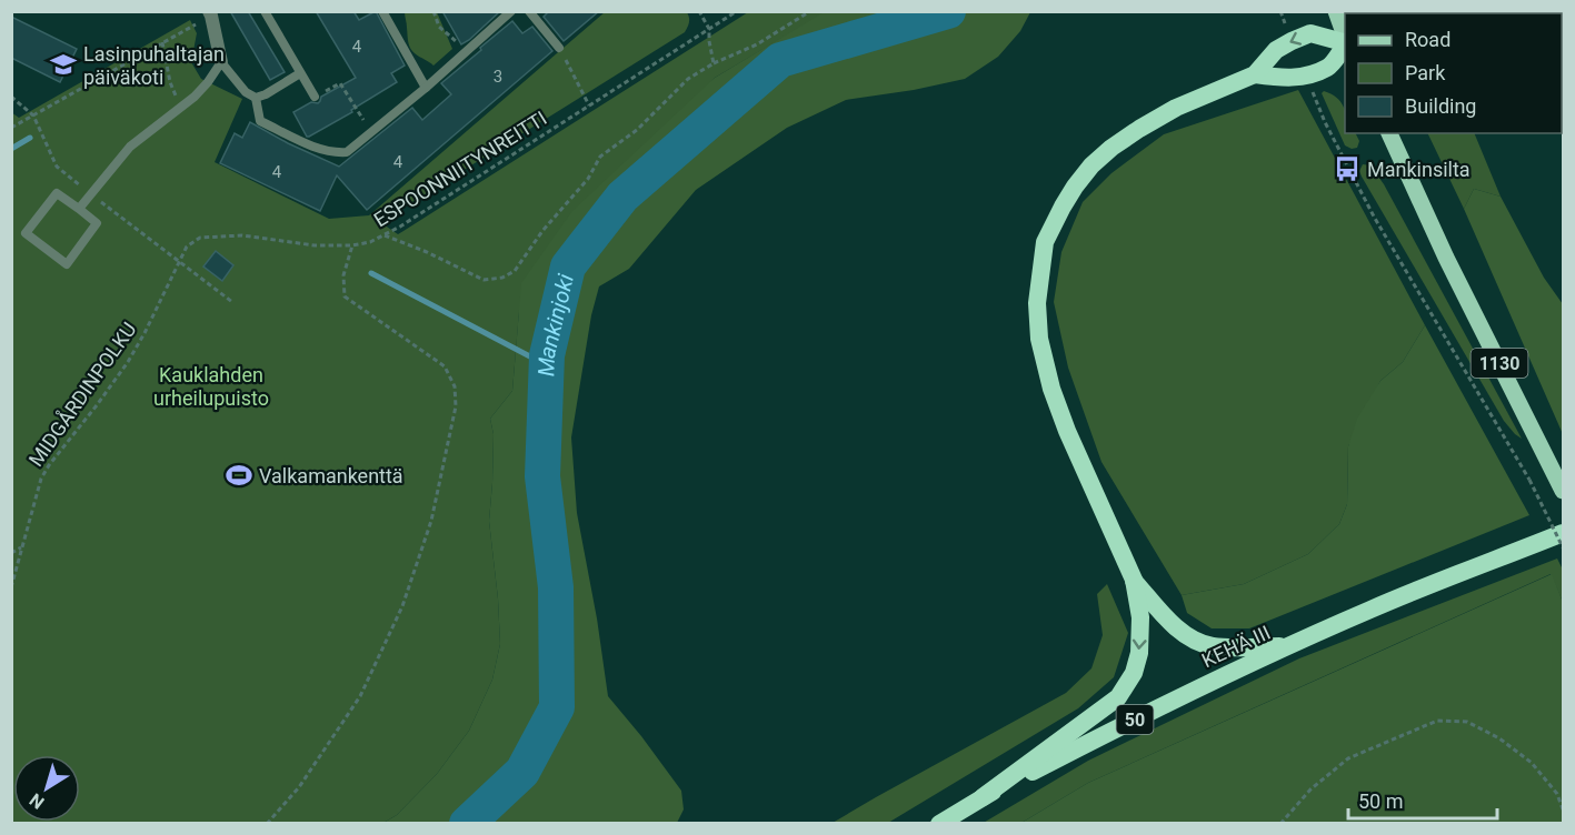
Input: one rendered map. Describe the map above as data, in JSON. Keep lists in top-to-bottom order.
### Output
{
  "streets": {
    "highway": ["KEHÄ III", "50"],
    "main road": ["1130"],
    "path": ["ESPOONNIITYNREITTI", "MIDGÅRDINPOLKU"]
  },
  "crossings": [
    ["ESPOONNIITYNREITTI", "MIDGÅRDINPOLKU"]
  ],
  "water": ["Mankinjoki"],
  "parks": ["Kauklahden urheilupuisto"],
  "places": {
    "school or university": ["Lasinpuhaltajan päiväkoti"],
    "bus stop": ["Mankinsilta"],
    "sports": ["Valkamankenttä"]
  },
  "house_numbers": [
    "4",
    "3",
    "4",
    "4"
  ],
  "legend": ["Road", "Park", "Building"],
  "scale_bar": "50 m",
  "north": "bottom left"
}
